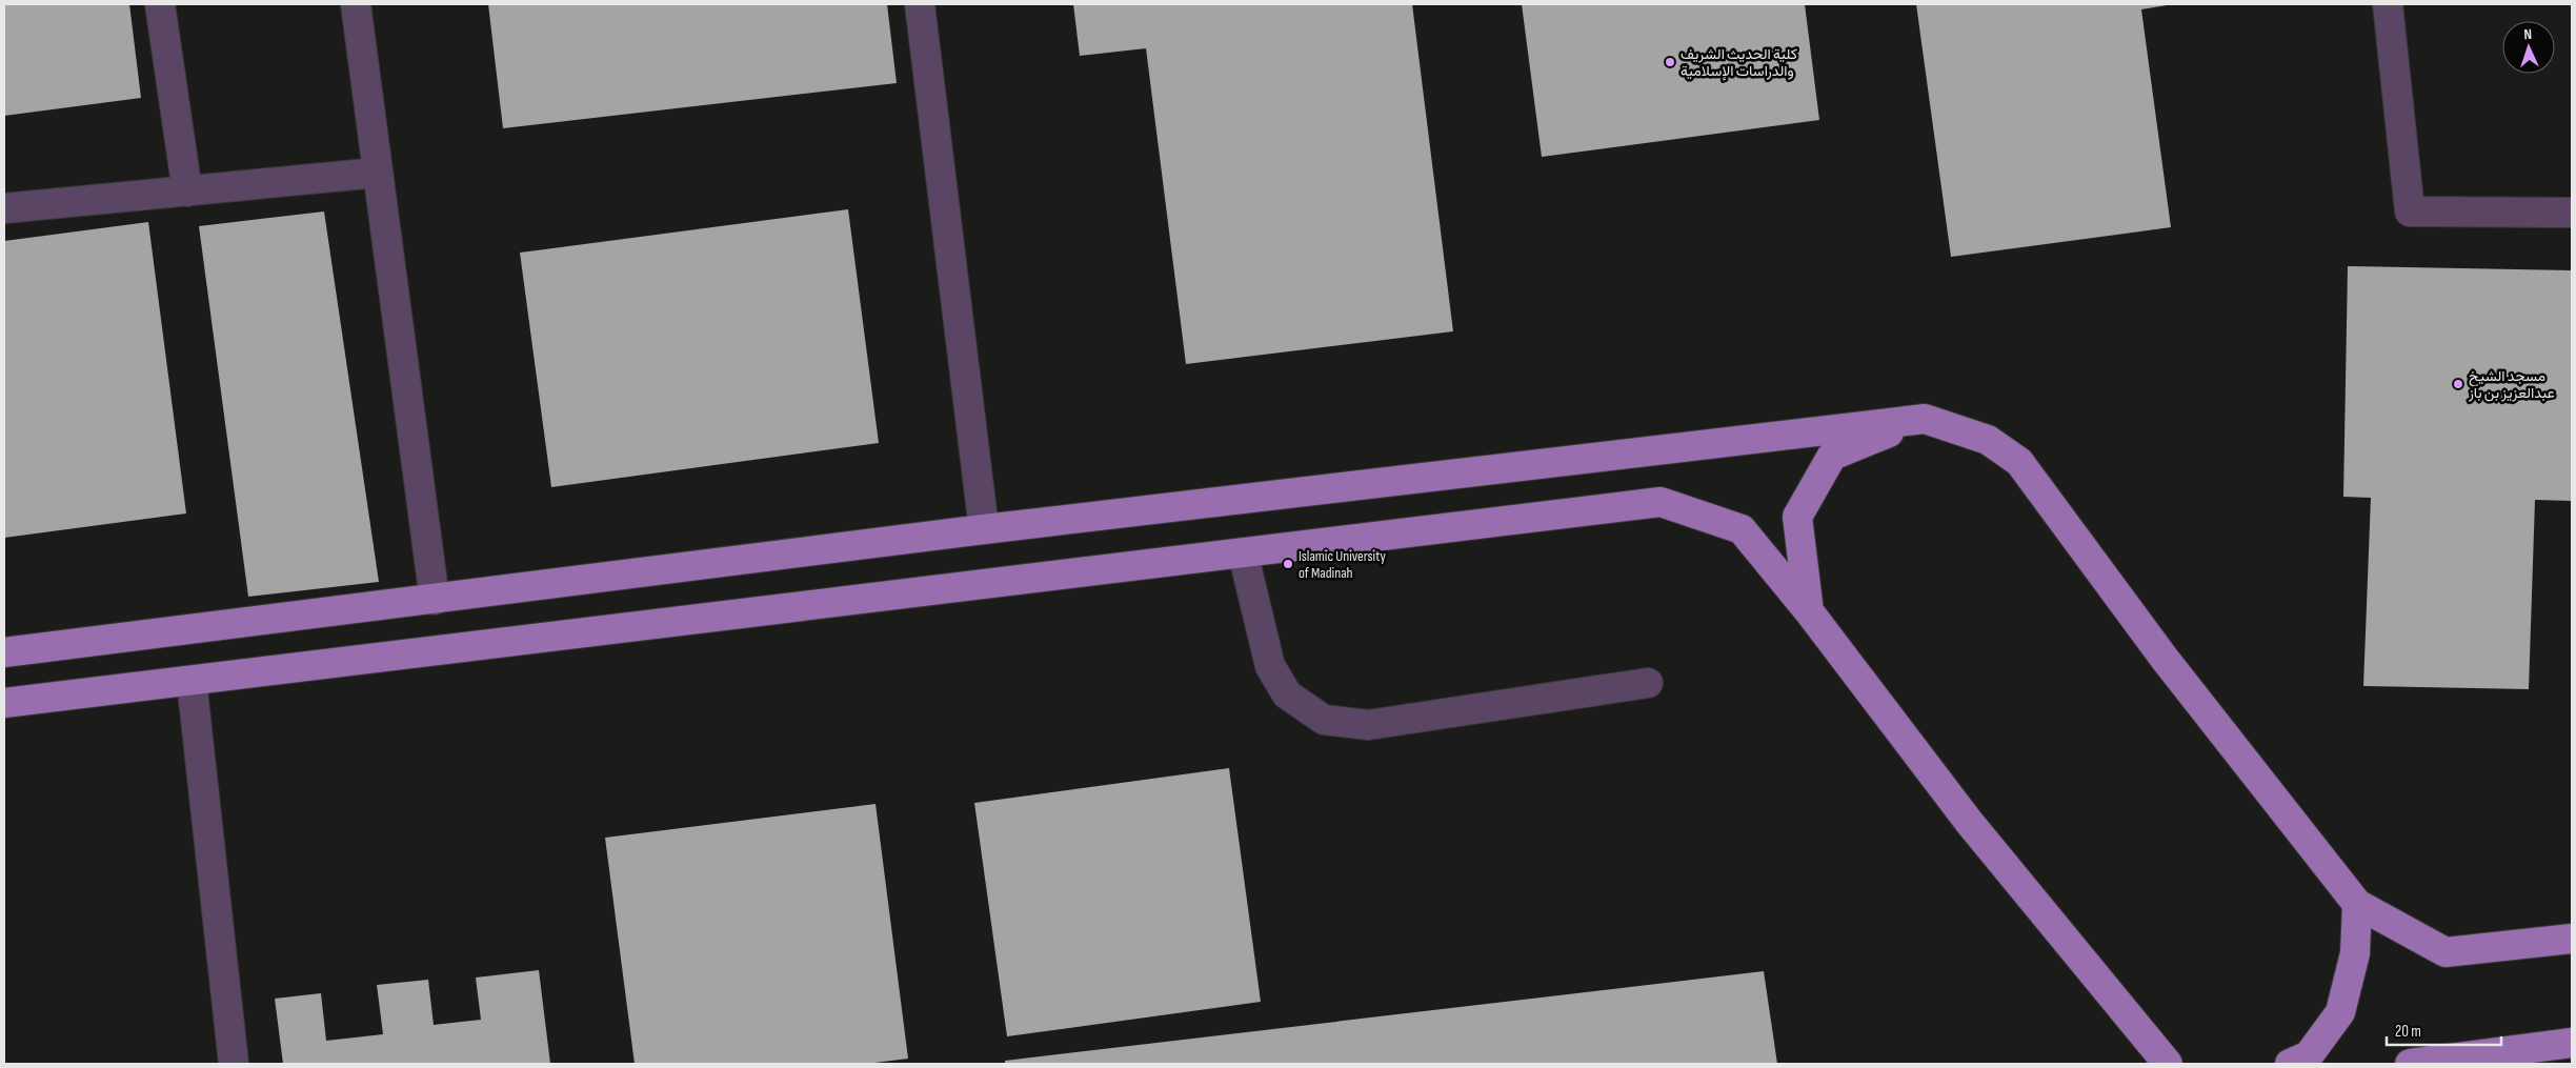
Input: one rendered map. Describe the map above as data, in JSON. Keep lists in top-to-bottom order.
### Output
{
  "places": ["كلية الحديث الشريف والدراسات الإسلامية", "مسجد الشيخ عبدالعزيز بن باز", "Islamic University of Madinah"],
  "scale_bar": "20 m",
  "north": "top"
}
